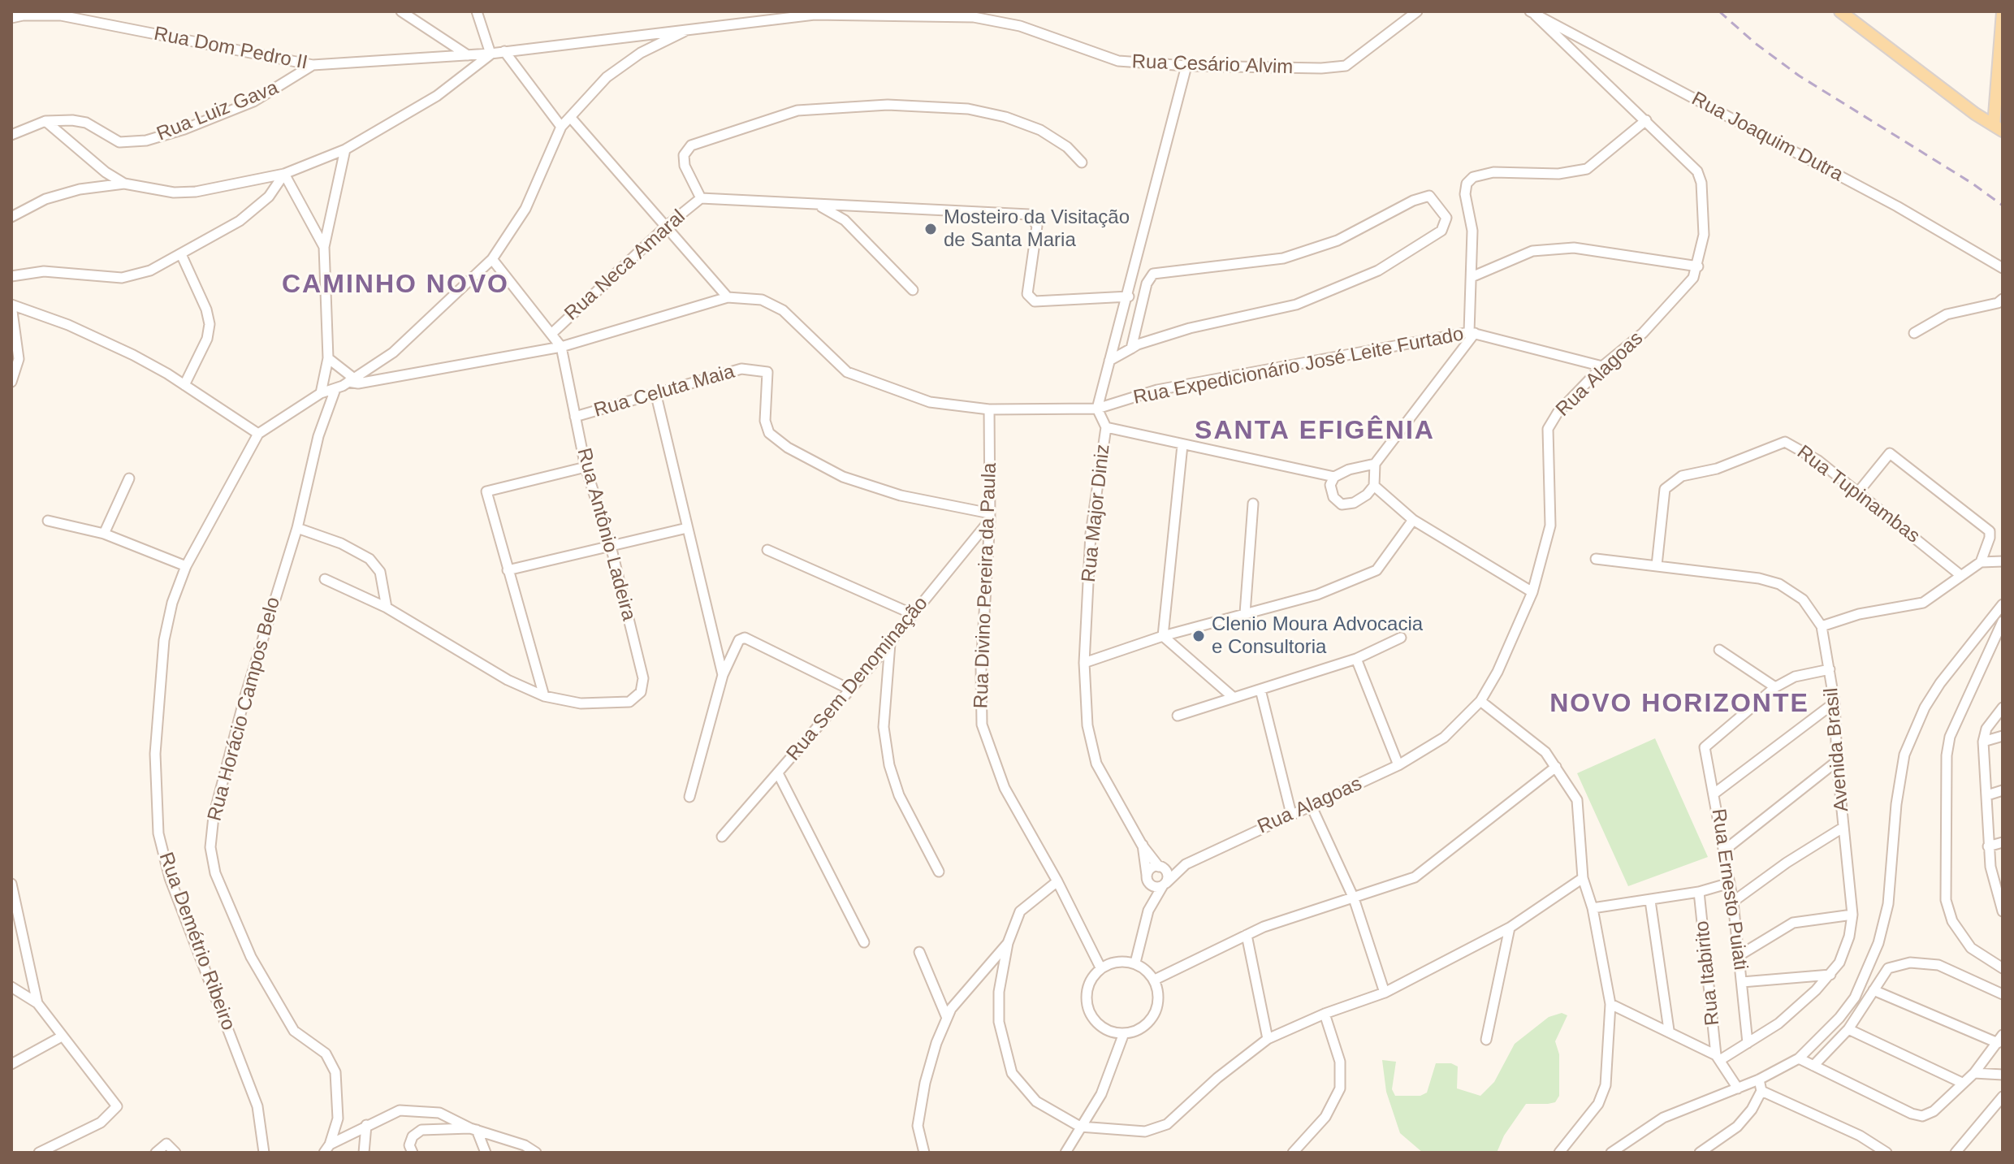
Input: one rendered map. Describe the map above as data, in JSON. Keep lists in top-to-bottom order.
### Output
{
  "streets": {
    "street": [
      "Rua Dom Pedro II",
      "Rua Cesário Alvim",
      "Rua Luiz Gava",
      "Rua Joaquim Dutra",
      "Rua Neca Amaral",
      "Rua Expedicionário José Leite Furtado",
      "Rua Alagoas",
      "Rua Celuta Maia",
      "Rua Tupinambas",
      "Rua Major Diniz",
      "Rua Antônio Ladeira",
      "Rua Divino Pereira da Paula",
      "Rua Sem Denominação",
      "Rua Horácio Campos Belo",
      "Avenida Brasil",
      "Rua Ernesto Puiati",
      "Rua Demétrio Ribeiro",
      "Rua Itabirito"
    ]
  },
  "crossings": [
    ["Rua Dom Pedro II", "Rua Cesário Alvim"],
    ["Rua Dom Pedro II", "Rua Luiz Gava"],
    ["Rua Cesário Alvim", "Rua Demétrio Ribeiro"],
    ["Rua Joaquim Dutra", "Rua Alagoas"],
    ["Rua Neca Amaral", "Rua Antônio Ladeira"],
    ["Rua Expedicionário José Leite Furtado", "Rua Major Diniz"],
    ["Rua Expedicionário José Leite Furtado", "Rua Antônio Ladeira"],
    ["Rua Expedicionário José Leite Furtado", "Rua Divino Pereira da Paula"],
    ["Rua Expedicionário José Leite Furtado", "Rua Demétrio Ribeiro"],
    ["Rua Alagoas", "Rua Major Diniz"],
    ["Rua Alagoas", "Rua Divino Pereira da Paula"],
    ["Rua Celuta Maia", "Rua Antônio Ladeira"],
    ["Rua Celuta Maia", "Rua Divino Pereira da Paula"],
    ["Rua Celuta Maia", "Rua Sem Denominação"],
    ["Rua Tupinambas", "Avenida Brasil"],
    ["Rua Antônio Ladeira", "Rua Demétrio Ribeiro"],
    ["Rua Divino Pereira da Paula", "Rua Sem Denominação"],
    ["Rua Horácio Campos Belo", "Rua Demétrio Ribeiro"],
    ["Avenida Brasil", "Rua Ernesto Puiati"],
    ["Avenida Brasil", "Rua Itabirito"]
  ],
  "districts": ["CAMINHO NOVO", "SANTA EFIGÊNIA", "NOVO HORIZONTE"],
  "places": ["Mosteiro da Visitação de Santa Maria", "Clenio Moura Advocacia e Consultoria"]
}
